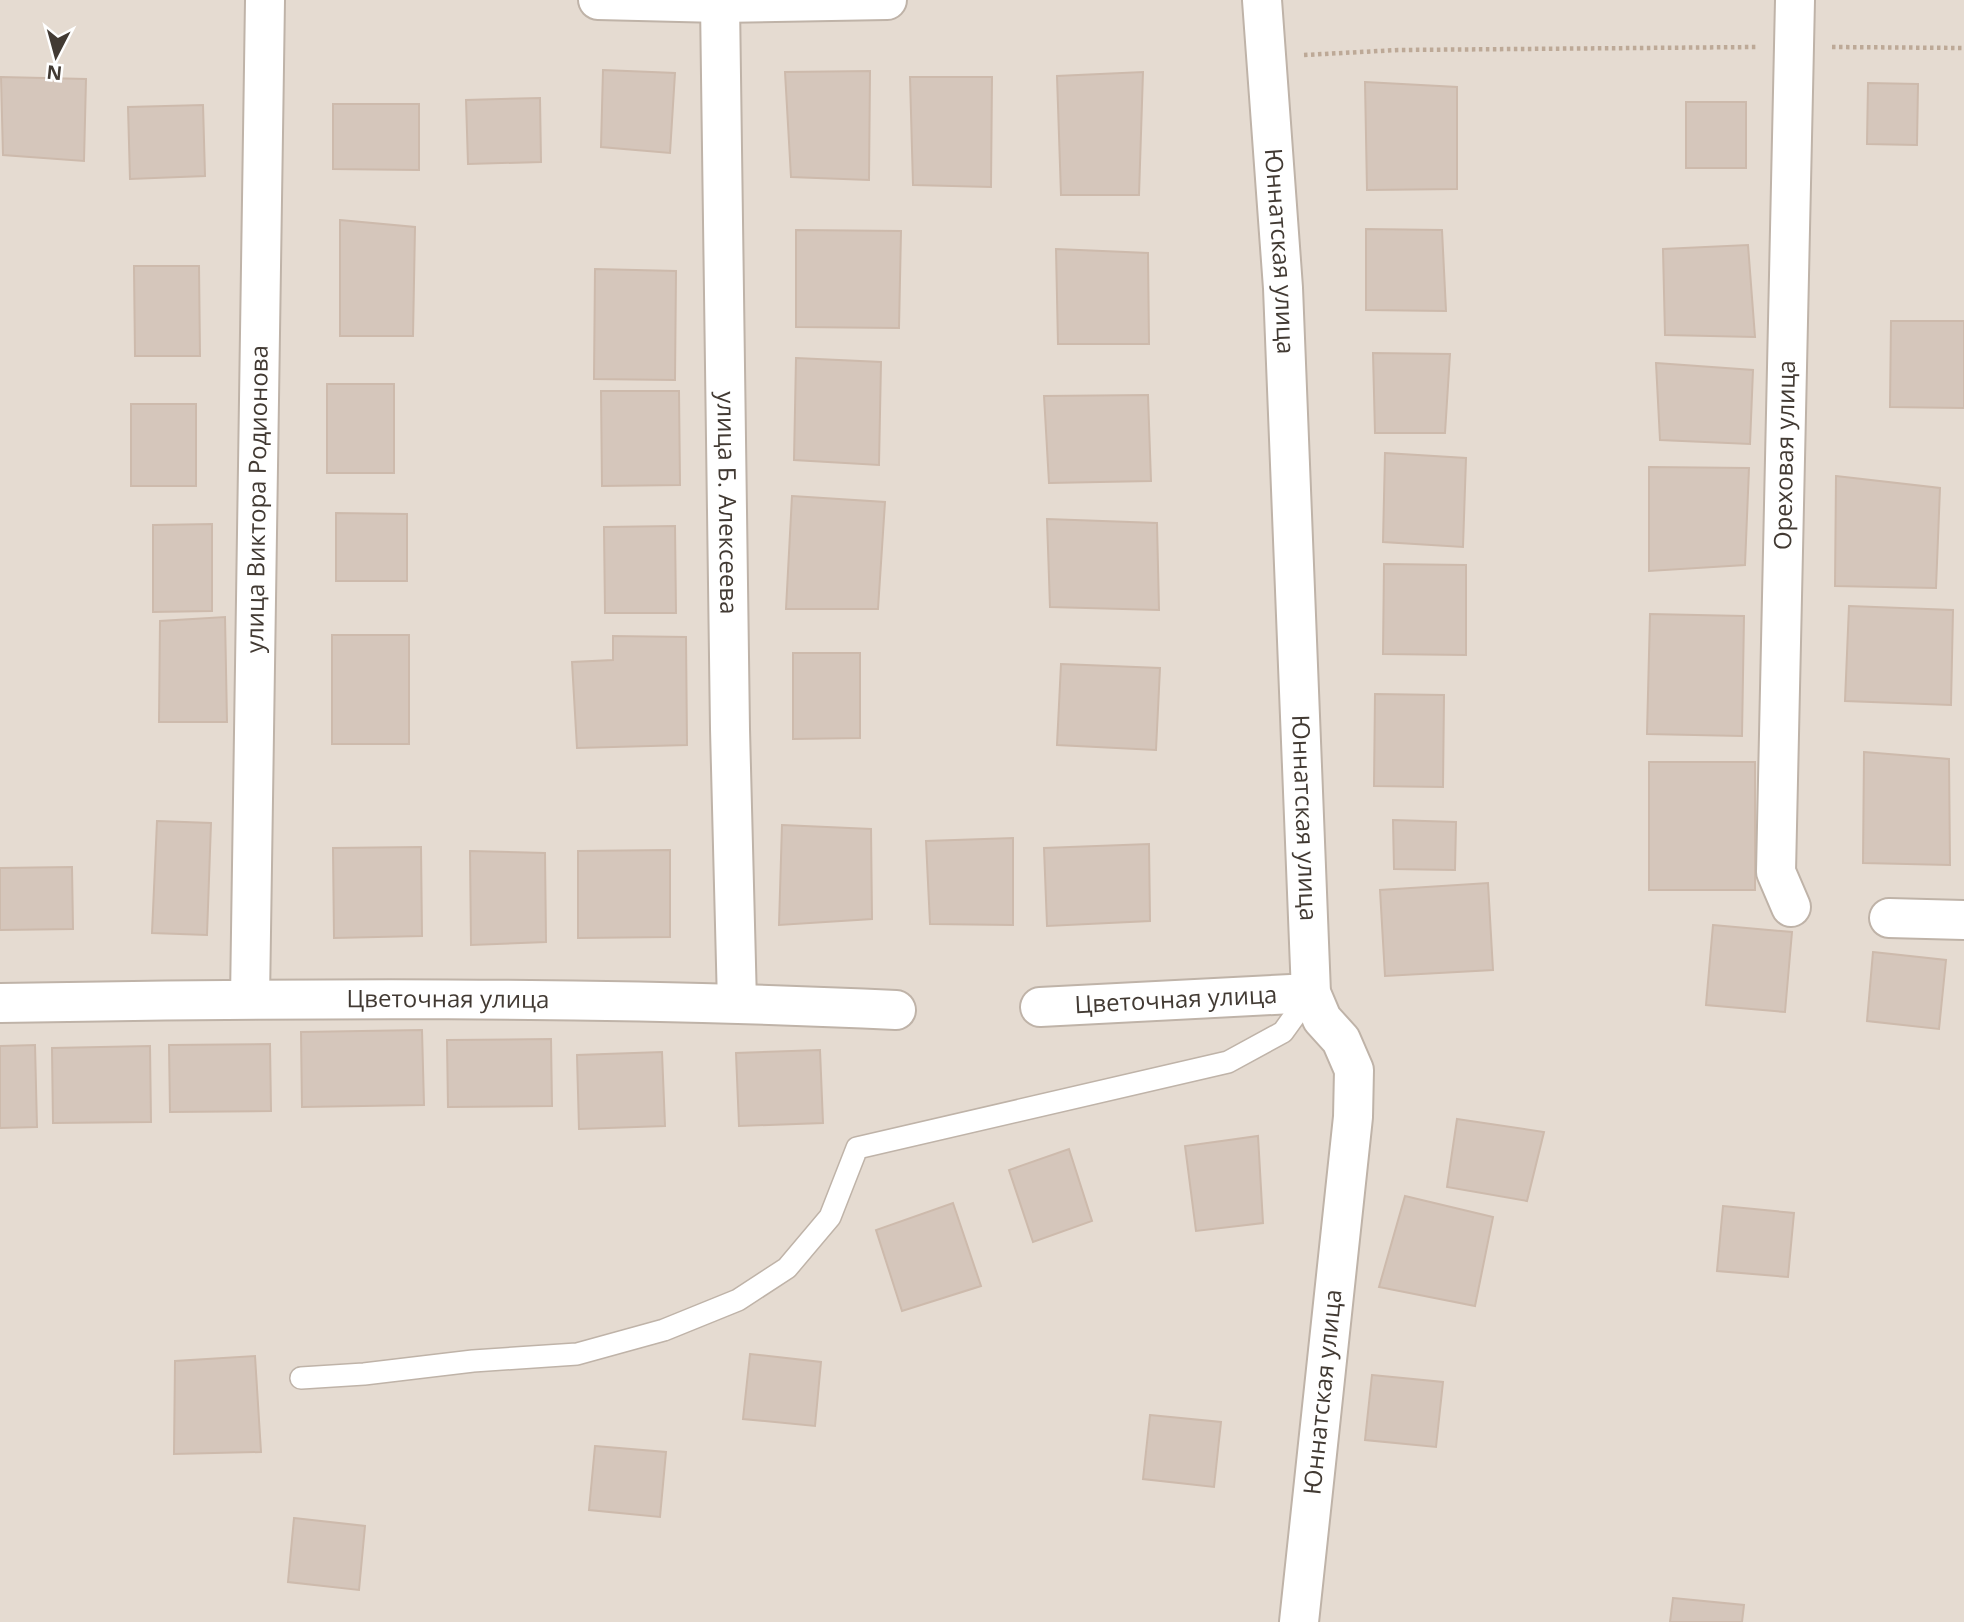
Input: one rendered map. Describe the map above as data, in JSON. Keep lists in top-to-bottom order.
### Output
{
  "streets": {
    "street": [
      "Юннатская улица",
      "Ореховая улица",
      "улица Виктора Родионова",
      "улица Б. Алексеева",
      "Цветочная улица"
    ]
  },
  "crossings": [
    ["Юннатская улица", "Цветочная улица"],
    ["улица Виктора Родионова", "Цветочная улица"],
    ["улица Б. Алексеева", "Цветочная улица"]
  ],
  "north": "bottom"
}
